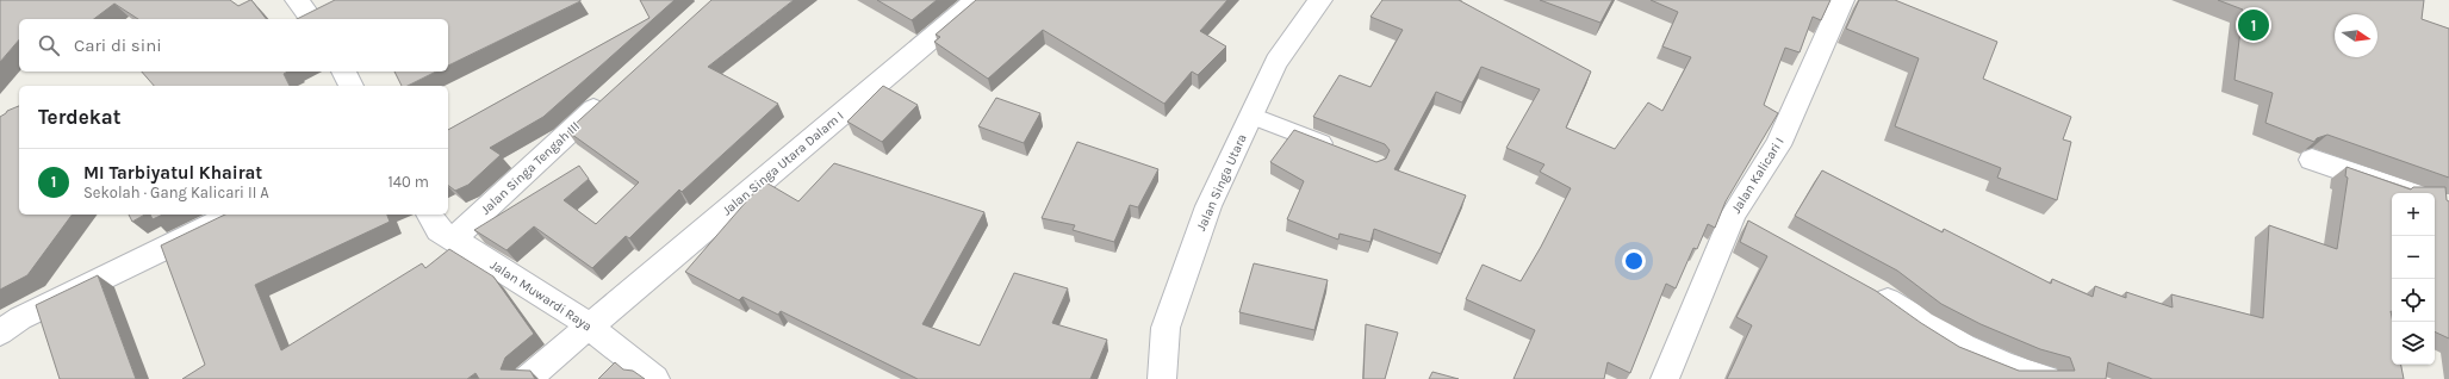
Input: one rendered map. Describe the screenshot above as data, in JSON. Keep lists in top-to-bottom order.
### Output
{
  "streets": {
    "street": [
      "Jalan Singa Utara Dalam I",
      "Jalan Singa Tengah III",
      "Jalan Kalicari I",
      "Jalan Singa Utara",
      "Jalan Muwardi Raya"
    ]
  },
  "crossings": [
    ["Jalan Singa Utara Dalam I", "Jalan Muwardi Raya"],
    ["Jalan Singa Tengah III", "Jalan Muwardi Raya"]
  ],
  "north": "right",
  "page": {
    "pins": "1",
    "search": "Cari di sini",
    "heading": "Terdekat",
    "list": [
      {
        "mark": "1",
        "name": "MI Tarbiyatul Khairat",
        "note": "Sekolah · Gang Kalicari II A",
        "value": "140 m"
      }
    ],
    "map_buttons": ["+", "−"]
  }
}
